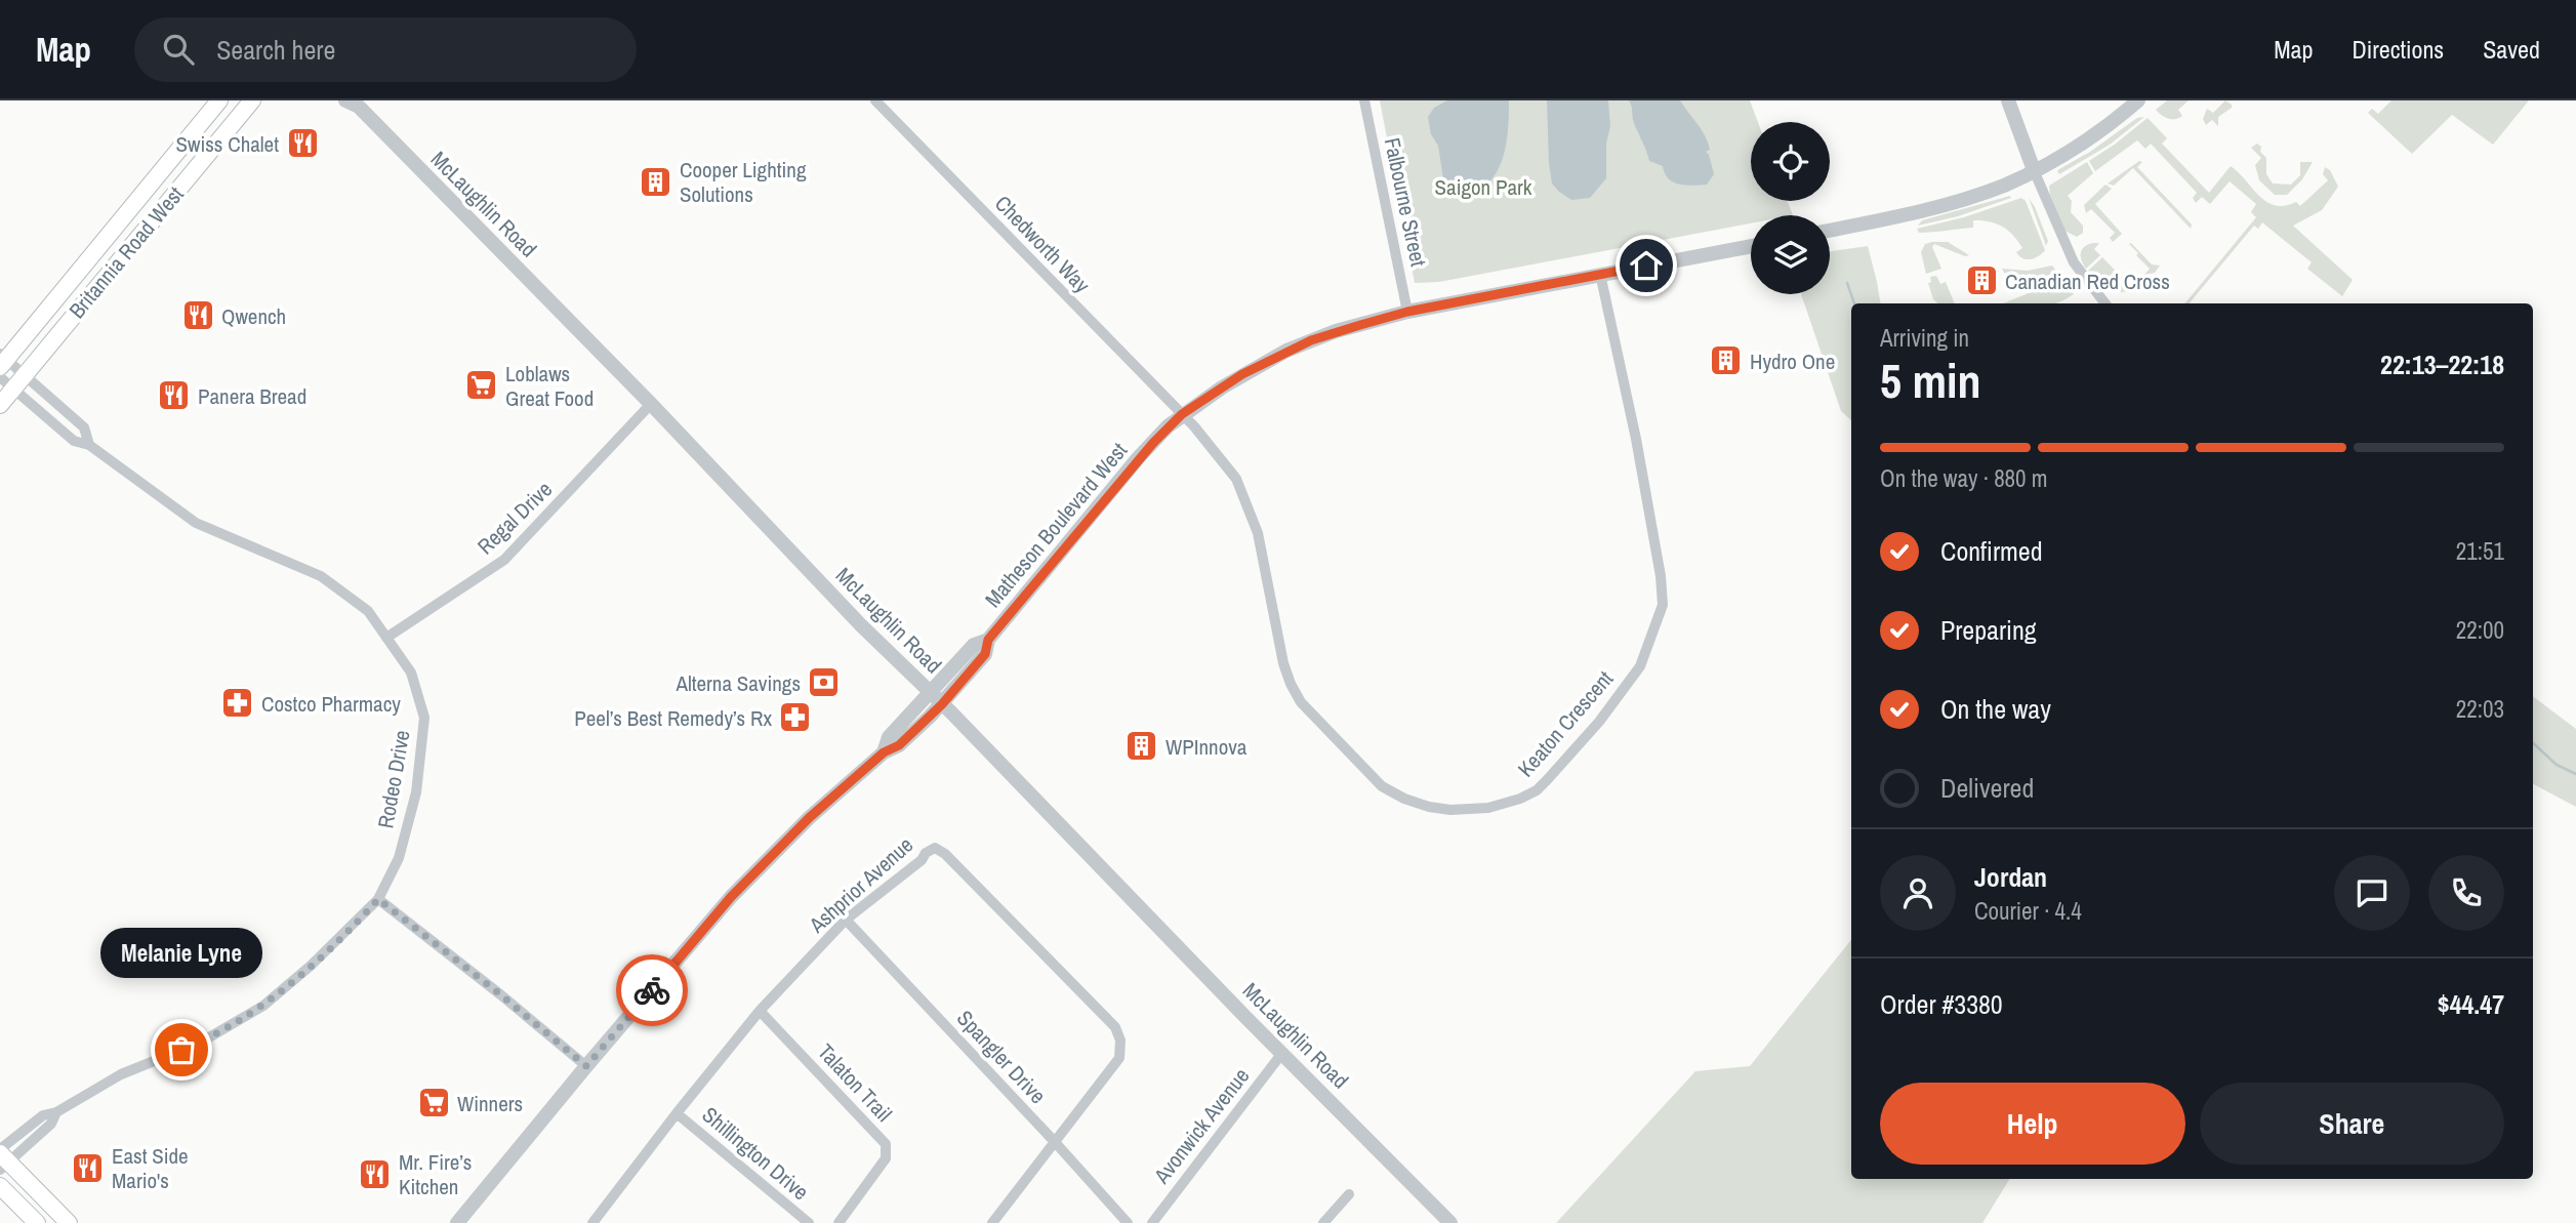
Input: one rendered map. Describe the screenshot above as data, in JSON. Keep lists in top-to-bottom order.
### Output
{
  "streets": {
    "main road": ["Britannia Road West"],
    "street": [
      "Falbourne Street",
      "McLaughlin Road",
      "Chedworth Way",
      "Regal Drive",
      "Matheson Boulevard West",
      "Keaton Crescent",
      "Rodeo Drive",
      "Ashprior Avenue",
      "Spangler Drive",
      "Talaton Trail",
      "Avonwick Avenue",
      "Shillington Drive"
    ]
  },
  "crossings": [
    ["Falbourne Street", "Matheson Boulevard West"],
    ["McLaughlin Road", "Regal Drive"],
    ["McLaughlin Road", "Matheson Boulevard West"],
    ["McLaughlin Road", "Avonwick Avenue"],
    ["Chedworth Way", "Matheson Boulevard West"],
    ["Chedworth Way", "Keaton Crescent"],
    ["Britannia Road West", "Rodeo Drive"],
    ["Regal Drive", "Rodeo Drive"],
    ["Matheson Boulevard West", "Keaton Crescent"],
    ["Ashprior Avenue", "Spangler Drive"],
    ["Ashprior Avenue", "Talaton Trail"],
    ["Ashprior Avenue", "Shillington Drive"]
  ],
  "parks": ["Saigon Park"],
  "places": {
    "restaurant": [
      "Swiss Chalet",
      "Qwench",
      "Panera Bread",
      "East Side Mario's",
      "Mr. Fire’s Kitchen"
    ],
    "building": [
      "Cooper Lighting Solutions",
      "Canadian Red Cross",
      "Hydro One",
      "WPInnova"
    ],
    "supermarket": ["Loblaws Great Food", "Winners"],
    "bank": ["Alterna Savings"],
    "pharmacy": ["Costco Pharmacy", "Peel’s Best Remedy’s Rx"],
    "other": ["Melanie Lyne"]
  },
  "page": {
    "header": "Map",
    "search": "Search here",
    "nav": ["Map", "Directions", "Saved"],
    "heading": ["5 min", "Arriving in", "22:13–22:18"],
    "panel": [
      "Jordan",
      "Courier · 4.4",
      "Order #3380",
      "$44.47"
    ],
    "bar": "On the way · 880 m",
    "list": [
      ["Confirmed", "21:51"],
      ["Preparing", "22:00"],
      ["On the way", "22:03"],
      "Delivered"
    ],
    "bubble": "Melanie Lyne",
    "buttons": ["Help", "Share"]
  }
}
